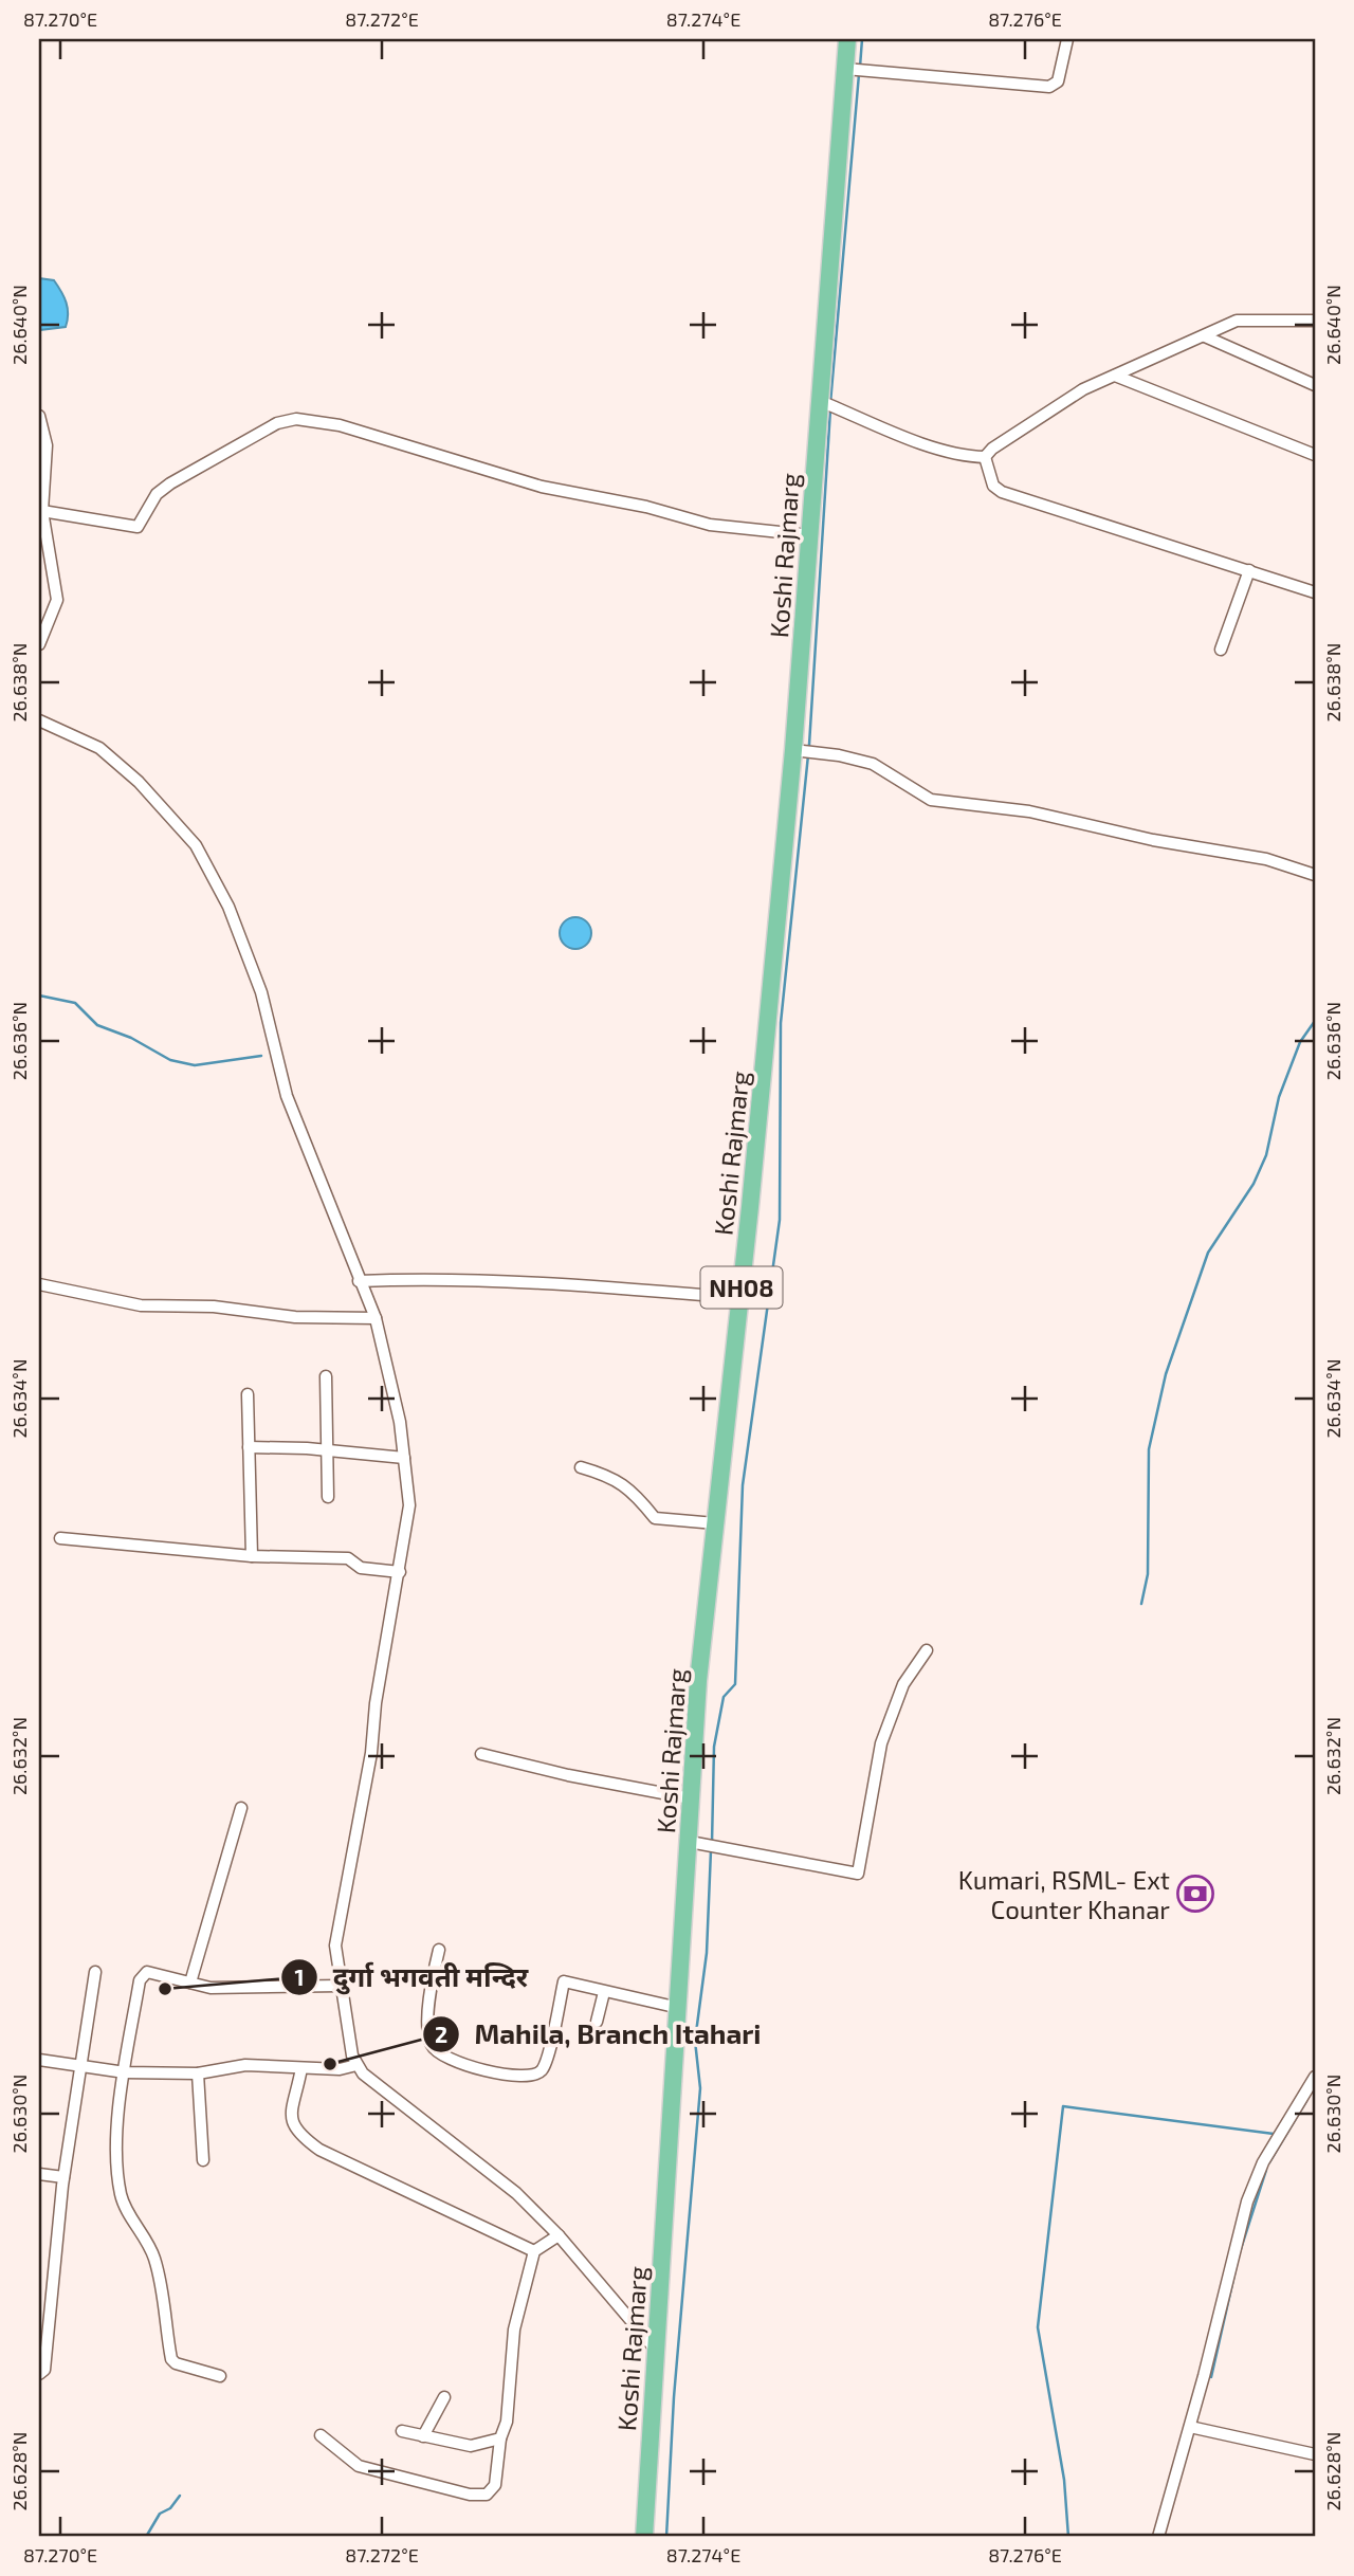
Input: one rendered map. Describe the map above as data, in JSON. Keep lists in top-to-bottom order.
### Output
{
  "streets": {
    "main road": ["Koshi Rajmarg", "NH08"]
  },
  "places": {
    "bank": ["Kumari, RSML- Ext Counter Khanar"],
    "other": ["दुर्गा भगवती मन्दिर", "Mahila, Branch Itahari"]
  },
  "coordinates": [
    "87.270°E",
    "87.272°E",
    "87.274°E",
    "87.276°E",
    "26.640°N",
    "26.638°N",
    "26.636°N",
    "26.634°N",
    "26.632°N",
    "26.630°N",
    "26.628°N"
  ]
}
